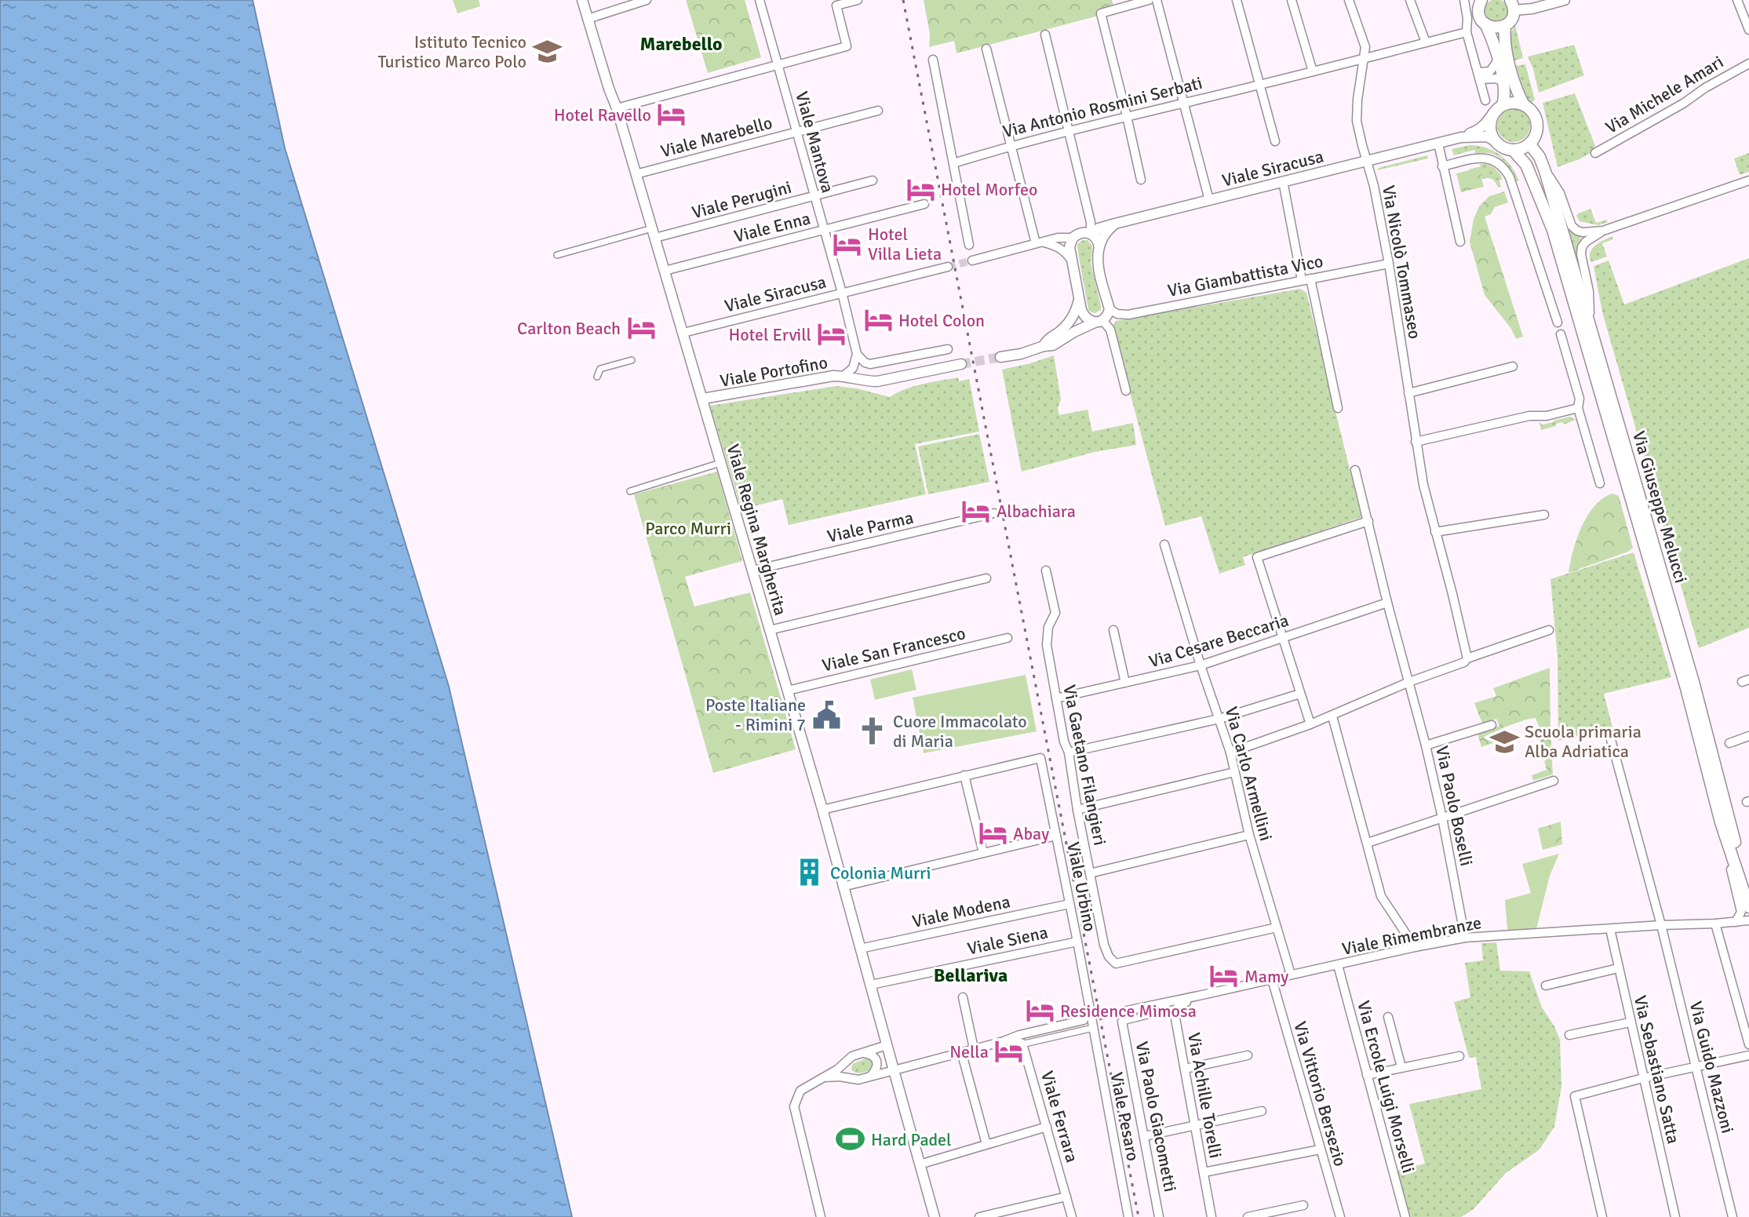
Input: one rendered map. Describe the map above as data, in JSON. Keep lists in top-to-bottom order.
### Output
{
  "streets": {
    "main road": ["Via Giuseppe Melucci"],
    "street": [
      "Via Michele Amari",
      "Via Antonio Rosmini Serbati",
      "Viale Marebello",
      "Viale Mantova",
      "Viale Siracusa",
      "Viale Perugini",
      "Viale Enna",
      "Via Nicolò Tommaseo",
      "Via Giambattista Vico",
      "Viale Portofino",
      "Viale Parma",
      "Viale Regina Margherita",
      "Via Cesare Beccaria",
      "Viale San Francesco",
      "Via Gaetano Filangieri",
      "Via Carlo Armellini",
      "Via Paolo Boselli",
      "Viale Urbino",
      "Viale Modena",
      "Viale Rimembranze",
      "Viale Siena",
      "Via Guido Mazzoni",
      "Via Sebastiano Satta",
      "Via Ercole Luigi Morselli",
      "Via Vittorio Bersezio",
      "Via Achille Torelli",
      "Viale Ferrara",
      "Viale Pesaro",
      "Via Paolo Giacometti"
    ]
  },
  "crossings": [
    ["Via Antonio Rosmini Serbati", "Via Nicolò Tommaseo"],
    ["Viale Marebello", "Viale Mantova"],
    ["Viale Marebello", "Viale Regina Margherita"],
    ["Viale Mantova", "Viale Siracusa"],
    ["Viale Mantova", "Viale Perugini"],
    ["Viale Mantova", "Viale Enna"],
    ["Viale Siracusa", "Via Nicolò Tommaseo"],
    ["Viale Siracusa", "Via Giuseppe Melucci"],
    ["Viale Siracusa", "Viale Regina Margherita"],
    ["Viale Perugini", "Viale Regina Margherita"],
    ["Viale Enna", "Viale Regina Margherita"],
    ["Via Nicolò Tommaseo", "Via Giambattista Vico"],
    ["Viale Portofino", "Viale Regina Margherita"],
    ["Via Giuseppe Melucci", "Viale Rimembranze"],
    ["Viale Parma", "Viale Regina Margherita"],
    ["Viale Regina Margherita", "Viale San Francesco"],
    ["Viale Regina Margherita", "Viale Modena"],
    ["Viale Regina Margherita", "Viale Siena"],
    ["Via Cesare Beccaria", "Via Gaetano Filangieri"],
    ["Via Cesare Beccaria", "Via Carlo Armellini"],
    ["Via Cesare Beccaria", "Via Paolo Boselli"],
    ["Via Gaetano Filangieri", "Via Carlo Armellini"],
    ["Via Carlo Armellini", "Viale Rimembranze"],
    ["Via Paolo Boselli", "Viale Rimembranze"],
    ["Viale Urbino", "Viale Modena"],
    ["Viale Urbino", "Viale Siena"],
    ["Viale Urbino", "Viale Pesaro"],
    ["Viale Rimembranze", "Via Guido Mazzoni"],
    ["Viale Rimembranze", "Via Sebastiano Satta"],
    ["Viale Rimembranze", "Via Ercole Luigi Morselli"],
    ["Viale Rimembranze", "Via Vittorio Bersezio"]
  ],
  "districts": ["Marebello", "Bellariva"],
  "parks": ["Parco Murri"],
  "places": {
    "school or university": ["Istituto Tecnico Turistico Marco Polo", "Scuola primaria Alba Adriatica"],
    "hotel": [
      "Hotel Ravello",
      "Hotel Morfeo",
      "Hotel Villa Lieta",
      "Hotel Colon",
      "Carlton Beach",
      "Hotel Ervill",
      "Albachiara",
      "Abay",
      "Mamy",
      "Residence Mimosa",
      "Nella"
    ],
    "public building": ["Poste Italiane - Rimini 7"],
    "church": ["Cuore Immacolato di Maria"],
    "building": ["Colonia Murri"],
    "sports": ["Hard Padel"]
  }
}
